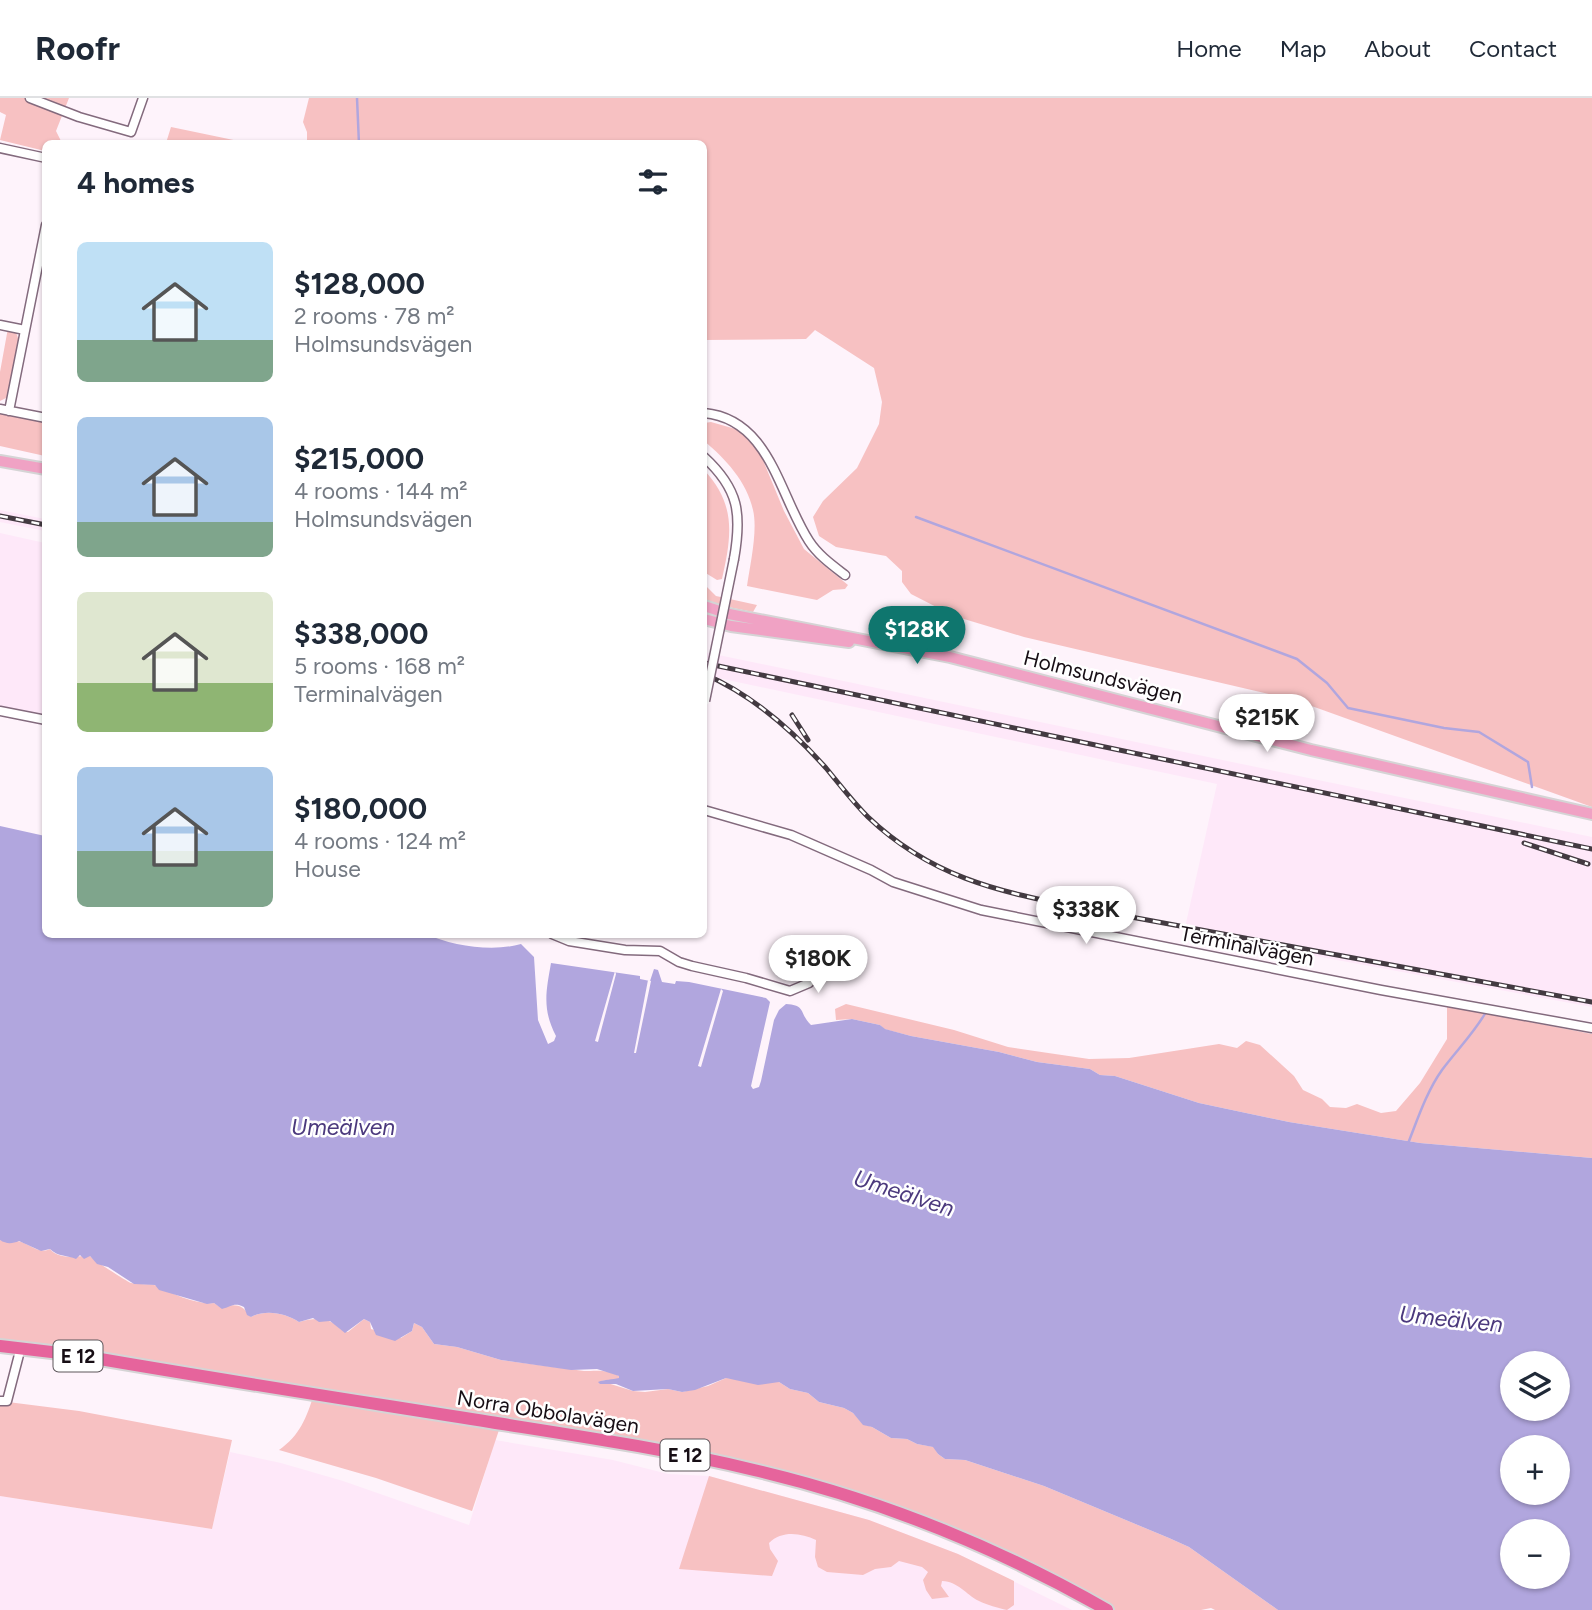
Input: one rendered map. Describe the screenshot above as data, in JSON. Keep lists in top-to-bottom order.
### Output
{
  "streets": {
    "highway": ["E 12", "Norra Obbolavägen"],
    "main road": ["Holmsundsvägen"],
    "street": ["Terminalvägen"]
  },
  "water": ["Umeälven"],
  "page": {
    "header": "Roofr",
    "nav": [
      "Home",
      "Map",
      "About",
      "Contact"
    ],
    "heading": "4 homes",
    "list": [
      {
        "name": "$128,000",
        "note": "2 rooms · 78 m² · Holmsundsvägen"
      },
      {
        "name": "$215,000",
        "note": "4 rooms · 144 m² · Holmsundsvägen"
      },
      {
        "name": "$338,000",
        "note": "5 rooms · 168 m² · Terminalvägen"
      },
      {
        "name": "$180,000",
        "note": "4 rooms · 124 m² · House"
      }
    ],
    "price": [
      "$128K",
      "$215K",
      "$338K",
      "$180K"
    ],
    "map_buttons": ["+", "−"]
  }
}
